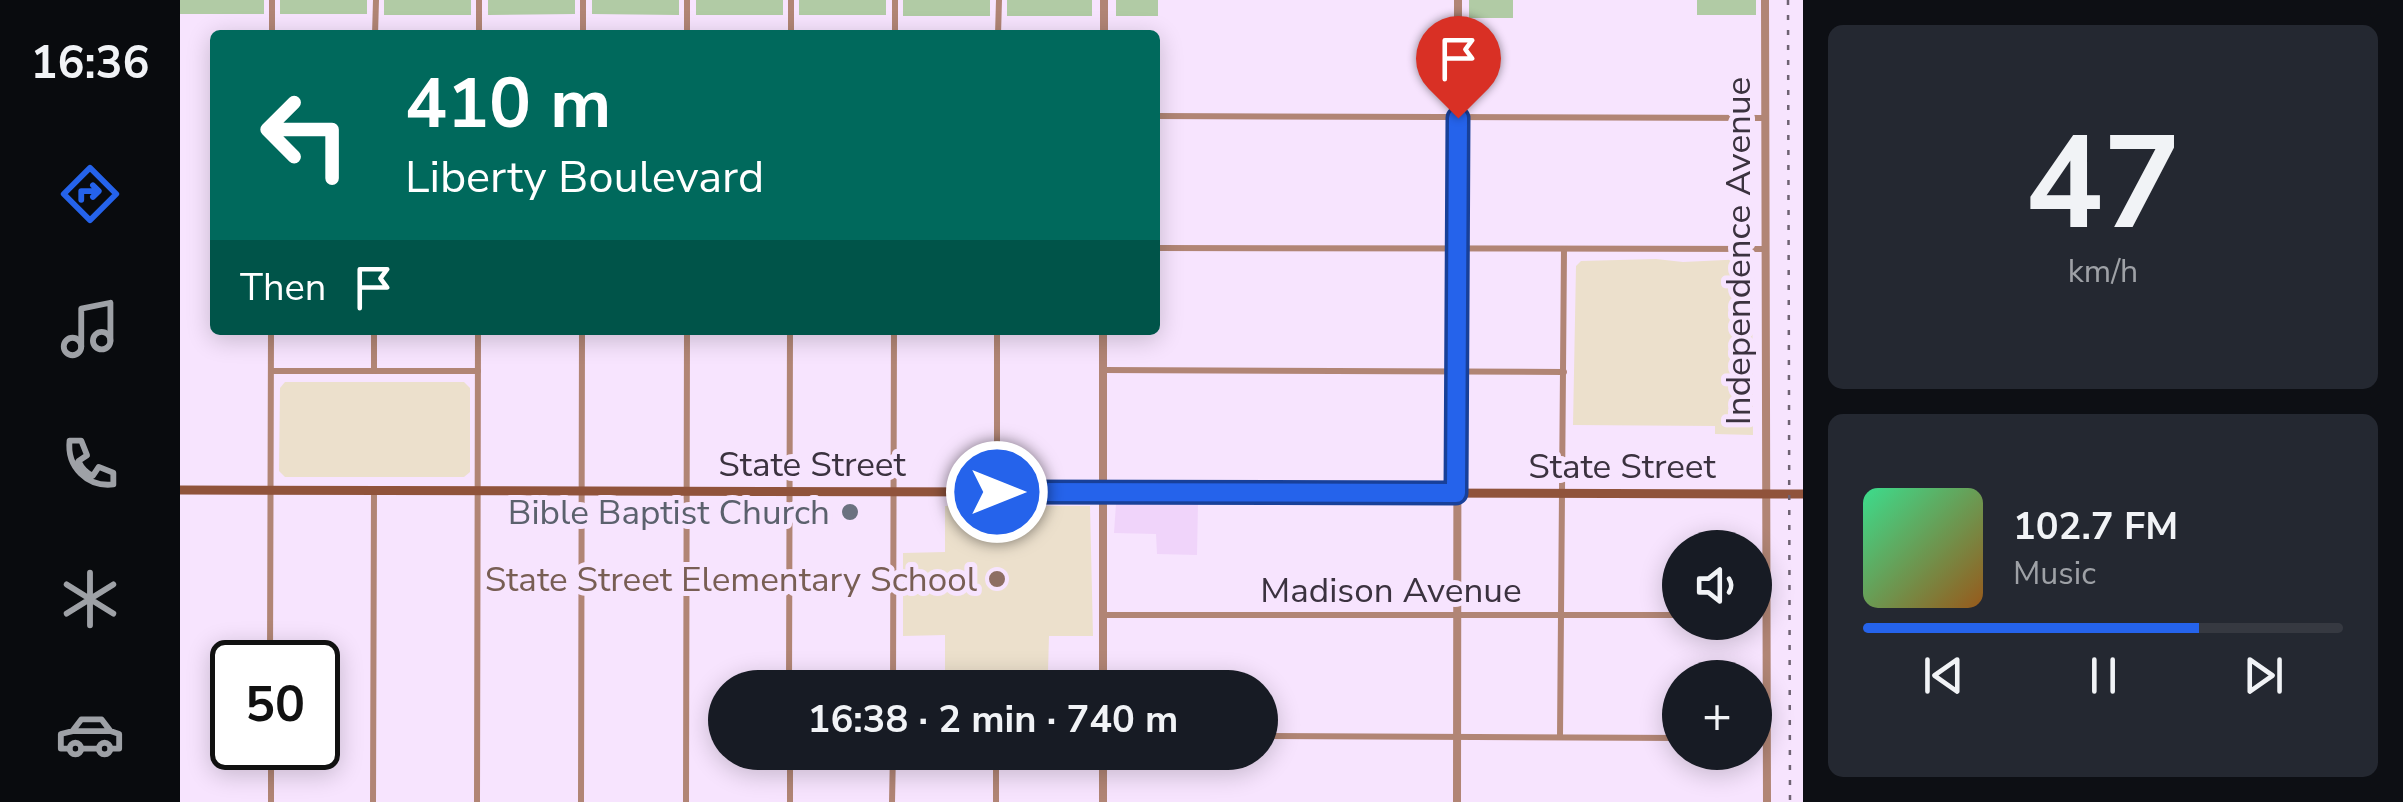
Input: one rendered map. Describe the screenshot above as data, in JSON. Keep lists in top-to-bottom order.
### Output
{
  "streets": {
    "main road": ["State Street"],
    "street": ["Independence Avenue", "Madison Avenue"]
  },
  "crossings": [
    ["Independence Avenue", "State Street"]
  ],
  "places": ["Bible Baptist Church", "State Street Elementary School"],
  "page": {
    "tabs": "16:36",
    "tile": ["47", "km/h"],
    "turn": ["410 m", "Liberty Boulevard"],
    "then": "Then",
    "song": ["102.7 FM", "Music"],
    "map_buttons": "+",
    "limit": "50",
    "trip": "16:38 · 2 min · 740 m"
  }
}
